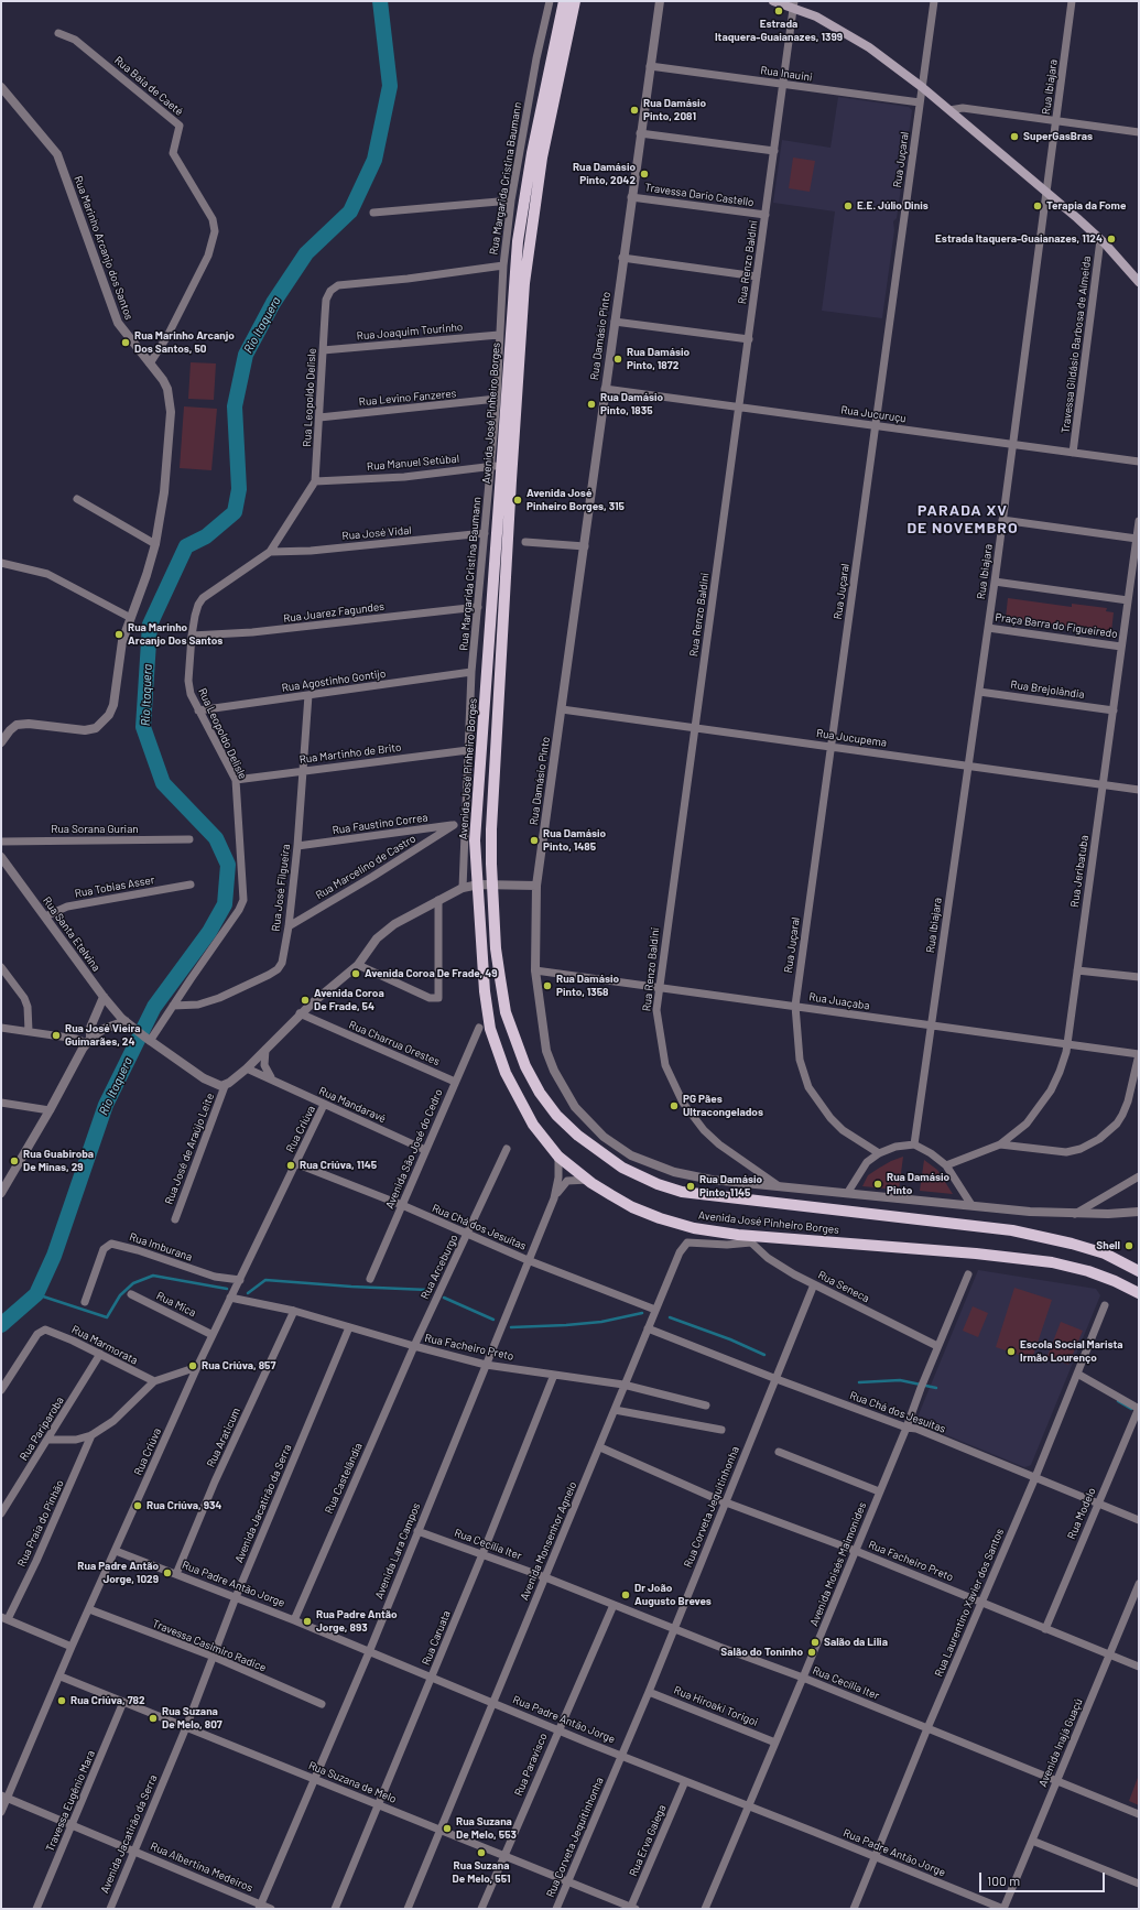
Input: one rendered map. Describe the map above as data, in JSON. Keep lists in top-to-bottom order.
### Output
{
  "streets": {
    "main road": ["Avenida José Pinheiro Borges"],
    "street": [
      "Rua Inauini",
      "Rua Baia de Caeté",
      "Rua Ibiajara",
      "Rua Juçaral",
      "Rua Margarida Cristina Baumann",
      "Travessa Dario Castello",
      "Rua Marinho Arcanjo dos Santos",
      "Rua Renzo Baldini",
      "Rua Joaquim Tourinho",
      "Rua Damásio Pinto",
      "Travessa Gildásio Barbosa de Almeida",
      "Rua Leopoldo Delisle",
      "Rua Levino Fanzeres",
      "Rua Jucuruçu",
      "Rua Manuel Setúbal",
      "Rua José Vidal",
      "Rua Juarez Fagundes",
      "Praça Barra do Figueiredo",
      "Rua Agostinho Gontijo",
      "Rua Brejolândia",
      "Rua Jucupema",
      "Rua Martinho de Brito",
      "Rua Faustino Correa",
      "Rua Sorana Gurian",
      "Rua Marcelino de Castro",
      "Rua Jeribatuba",
      "Rua Tobias Asser",
      "Rua José Filgueira",
      "Rua Santa Etelvina",
      "Rua Juaçaba",
      "Rua Charrua Orestes",
      "Rua Mandaravé",
      "Rua Criúva",
      "Rua José de Araújo Leite",
      "Avenida São José do Cedro",
      "Rua Chá dos Jesuítas",
      "Rua Imburana",
      "Rua Arceburgo",
      "Rua Seneca",
      "Rua Mica",
      "Rua Marmorata",
      "Rua Facheiro Preto",
      "Rua Pariparoba",
      "Rua Araticum",
      "Rua Castelândia",
      "Avenida Jacatirão da Serra",
      "Rua Corveta Jequitinhonha",
      "Rua Modelo",
      "Rua Praia do Pinhão",
      "Avenida Monsenhor Agnelo",
      "Rua Cecília Iter",
      "Avenida Lara Campos",
      "Avenida Moisés Maimonides",
      "Rua Padre Antão Jorge",
      "Rua Laurentino Xavier dos Santos",
      "Rua Caruata",
      "Travessa Casimiro Radice",
      "Rua Hiroaki Torigoi",
      "Avenida Inajá Guaçú",
      "Rua Paravisco",
      "Rua Suzana de Melo",
      "Travessa Eugênio Mara",
      "Rua Erva Galega",
      "Rua Albertina Medeiros"
    ]
  },
  "crossings": [
    ["Rua Inauini", "Rua Juçaral"],
    ["Rua Inauini", "Rua Renzo Baldini"],
    ["Rua Inauini", "Rua Damásio Pinto"],
    ["Rua Baia de Caeté", "Rua Marinho Arcanjo dos Santos"],
    ["Rua Ibiajara", "Rua Jucuruçu"],
    ["Rua Ibiajara", "Praça Barra do Figueiredo"],
    ["Rua Ibiajara", "Rua Brejolândia"],
    ["Rua Ibiajara", "Rua Jucupema"],
    ["Rua Ibiajara", "Rua Juaçaba"],
    ["Rua Juçaral", "Rua Jucuruçu"],
    ["Rua Juçaral", "Rua Jucupema"],
    ["Rua Juçaral", "Rua Juaçaba"],
    ["Rua Margarida Cristina Baumann", "Rua Joaquim Tourinho"],
    ["Rua Margarida Cristina Baumann", "Rua Leopoldo Delisle"],
    ["Rua Margarida Cristina Baumann", "Rua Levino Fanzeres"],
    ["Rua Margarida Cristina Baumann", "Avenida José Pinheiro Borges"],
    ["Rua Margarida Cristina Baumann", "Rua Manuel Setúbal"],
    ["Rua Margarida Cristina Baumann", "Rua José Vidal"],
    ["Rua Margarida Cristina Baumann", "Rua Juarez Fagundes"],
    ["Rua Margarida Cristina Baumann", "Rua Agostinho Gontijo"],
    ["Rua Margarida Cristina Baumann", "Rua Martinho de Brito"],
    ["Rua Margarida Cristina Baumann", "Rua Faustino Correa"],
    ["Travessa Dario Castello", "Rua Renzo Baldini"],
    ["Travessa Dario Castello", "Rua Damásio Pinto"],
    ["Rua Renzo Baldini", "Rua Damásio Pinto"],
    ["Rua Renzo Baldini", "Rua Jucuruçu"],
    ["Rua Renzo Baldini", "Rua Jucupema"],
    ["Rua Renzo Baldini", "Rua Juaçaba"],
    ["Rua Joaquim Tourinho", "Rua Leopoldo Delisle"],
    ["Rua Damásio Pinto", "Rua Jucuruçu"],
    ["Rua Damásio Pinto", "Rua Jucupema"],
    ["Rua Damásio Pinto", "Rua Juaçaba"],
    ["Travessa Gildásio Barbosa de Almeida", "Rua Jucuruçu"],
    ["Rua Leopoldo Delisle", "Rua Levino Fanzeres"],
    ["Rua Leopoldo Delisle", "Rua Manuel Setúbal"],
    ["Rua Leopoldo Delisle", "Rua José Vidal"],
    ["Rua Leopoldo Delisle", "Rua Juarez Fagundes"],
    ["Rua Leopoldo Delisle", "Rua Agostinho Gontijo"],
    ["Rua Leopoldo Delisle", "Rua Martinho de Brito"],
    ["Rua Leopoldo Delisle", "Rua José Filgueira"],
    ["Rua Leopoldo Delisle", "Rua Santa Etelvina"],
    ["Avenida José Pinheiro Borges", "Rua Manuel Setúbal"],
    ["Avenida José Pinheiro Borges", "Rua Seneca"],
    ["Avenida José Pinheiro Borges", "Avenida Monsenhor Agnelo"],
    ["Avenida José Pinheiro Borges", "Avenida Lara Campos"],
    ["Praça Barra do Figueiredo", "Rua Jeribatuba"],
    ["Rua Agostinho Gontijo", "Rua José Filgueira"],
    ["Rua Brejolândia", "Rua Jeribatuba"],
    ["Rua Jucupema", "Rua Jeribatuba"],
    ["Rua Martinho de Brito", "Rua José Filgueira"],
    ["Rua Faustino Correa", "Rua Marcelino de Castro"],
    ["Rua Faustino Correa", "Rua José Filgueira"],
    ["Rua Marcelino de Castro", "Rua José Filgueira"],
    ["Rua Jeribatuba", "Rua Juaçaba"],
    ["Rua Tobias Asser", "Rua Santa Etelvina"],
    ["Rua Santa Etelvina", "Rua José de Araújo Leite"],
    ["Rua Charrua Orestes", "Avenida São José do Cedro"],
    ["Rua Mandaravé", "Rua Criúva"],
    ["Rua Mandaravé", "Avenida São José do Cedro"],
    ["Rua Criúva", "Rua Chá dos Jesuítas"],
    ["Rua Criúva", "Rua Imburana"],
    ["Rua Criúva", "Rua Mica"],
    ["Rua Criúva", "Rua Facheiro Preto"],
    ["Rua Criúva", "Rua Padre Antão Jorge"],
    ["Rua Criúva", "Travessa Casimiro Radice"],
    ["Rua Criúva", "Rua Suzana de Melo"],
    ["Rua Criúva", "Rua Albertina Medeiros"],
    ["Avenida São José do Cedro", "Rua Chá dos Jesuítas"],
    ["Rua Chá dos Jesuítas", "Rua Arceburgo"],
    ["Rua Chá dos Jesuítas", "Rua Corveta Jequitinhonha"],
    ["Rua Chá dos Jesuítas", "Rua Modelo"],
    ["Rua Chá dos Jesuítas", "Avenida Monsenhor Agnelo"],
    ["Rua Chá dos Jesuítas", "Avenida Lara Campos"],
    ["Rua Chá dos Jesuítas", "Avenida Moisés Maimonides"],
    ["Rua Chá dos Jesuítas", "Rua Laurentino Xavier dos Santos"],
    ["Rua Arceburgo", "Rua Facheiro Preto"],
    ["Rua Arceburgo", "Rua Castelândia"],
    ["Rua Seneca", "Rua Corveta Jequitinhonha"],
    ["Rua Seneca", "Avenida Monsenhor Agnelo"],
    ["Rua Seneca", "Avenida Moisés Maimonides"],
    ["Rua Marmorata", "Rua Pariparoba"],
    ["Rua Facheiro Preto", "Rua Araticum"],
    ["Rua Facheiro Preto", "Rua Castelândia"],
    ["Rua Facheiro Preto", "Avenida Jacatirão da Serra"],
    ["Rua Facheiro Preto", "Rua Corveta Jequitinhonha"],
    ["Rua Facheiro Preto", "Rua Modelo"],
    ["Rua Facheiro Preto", "Avenida Monsenhor Agnelo"],
    ["Rua Facheiro Preto", "Avenida Lara Campos"],
    ["Rua Facheiro Preto", "Avenida Moisés Maimonides"],
    ["Rua Facheiro Preto", "Rua Laurentino Xavier dos Santos"],
    ["Rua Facheiro Preto", "Rua Caruata"],
    ["Rua Facheiro Preto", "Avenida Inajá Guaçú"],
    ["Rua Araticum", "Rua Padre Antão Jorge"],
    ["Rua Castelândia", "Rua Padre Antão Jorge"],
    ["Avenida Jacatirão da Serra", "Rua Padre Antão Jorge"],
    ["Avenida Jacatirão da Serra", "Travessa Casimiro Radice"],
    ["Avenida Jacatirão da Serra", "Rua Suzana de Melo"],
    ["Avenida Jacatirão da Serra", "Rua Albertina Medeiros"],
    ["Rua Corveta Jequitinhonha", "Rua Cecília Iter"],
    ["Rua Corveta Jequitinhonha", "Rua Padre Antão Jorge"],
    ["Rua Corveta Jequitinhonha", "Rua Hiroaki Torigoi"],
    ["Rua Corveta Jequitinhonha", "Rua Suzana de Melo"],
    ["Avenida Monsenhor Agnelo", "Rua Cecília Iter"],
    ["Avenida Monsenhor Agnelo", "Rua Padre Antão Jorge"],
    ["Avenida Monsenhor Agnelo", "Rua Suzana de Melo"],
    ["Rua Cecília Iter", "Avenida Lara Campos"],
    ["Rua Cecília Iter", "Avenida Moisés Maimonides"],
    ["Rua Cecília Iter", "Rua Laurentino Xavier dos Santos"],
    ["Rua Cecília Iter", "Rua Caruata"],
    ["Rua Cecília Iter", "Avenida Inajá Guaçú"],
    ["Rua Cecília Iter", "Rua Paravisco"],
    ["Avenida Lara Campos", "Rua Padre Antão Jorge"],
    ["Avenida Lara Campos", "Rua Suzana de Melo"],
    ["Avenida Lara Campos", "Rua Albertina Medeiros"],
    ["Avenida Moisés Maimonides", "Rua Padre Antão Jorge"],
    ["Avenida Moisés Maimonides", "Rua Hiroaki Torigoi"],
    ["Rua Padre Antão Jorge", "Rua Laurentino Xavier dos Santos"],
    ["Rua Padre Antão Jorge", "Rua Caruata"],
    ["Rua Padre Antão Jorge", "Avenida Inajá Guaçú"],
    ["Rua Padre Antão Jorge", "Rua Paravisco"],
    ["Rua Padre Antão Jorge", "Rua Erva Galega"],
    ["Rua Caruata", "Rua Suzana de Melo"],
    ["Rua Paravisco", "Rua Suzana de Melo"],
    ["Rua Suzana de Melo", "Travessa Eugênio Mara"],
    ["Rua Suzana de Melo", "Rua Erva Galega"],
    ["Travessa Eugênio Mara", "Rua Albertina Medeiros"]
  ],
  "districts": ["PARADA XV DE NOVEMBRO"],
  "water": ["Rio Itaquera"],
  "places": [
    "Estrada Itaquera-Guaianazes, 1399",
    "Rua Damásio Pinto, 2081",
    "SuperGasBras",
    "Rua Damásio Pinto, 2042",
    "E.E. Júlio Dinis",
    "Terapia da Fome",
    "Estrada Itaquera-Guaianazes, 1124",
    "Rua Marinho Arcanjo Dos Santos, 50",
    "Rua Damásio Pinto, 1872",
    "Rua Damásio Pinto, 1835",
    "Avenida José Pinheiro Borges, 315",
    "Rua Marinho Arcanjo Dos Santos",
    "Rua Damásio Pinto, 1485",
    "Avenida Coroa De Frade, 49",
    "Rua Damásio Pinto, 1358",
    "Avenida Coroa De Frade, 54",
    "Rua José Vieira Guimarães, 24",
    "PG Pães Ultracongelados",
    "Rua Guabiroba De Minas, 29",
    "Rua Criúva, 1145",
    "Rua Damásio Pinto",
    "Rua Damásio Pinto, 1145",
    "Shell",
    "Escola Social Marista Irmão Lourenço",
    "Rua Criúva, 857",
    "Rua Criúva, 934",
    "Rua Padre Antão Jorge, 1029",
    "Dr João Augusto Breves",
    "Rua Padre Antão Jorge, 893",
    "Salão da Lilia",
    "Salão do Toninho",
    "Rua Criúva, 782",
    "Rua Suzana De Melo, 807",
    "Rua Suzana De Melo, 553",
    "Rua Suzana De Melo, 551"
  ],
  "scale_bar": "100 m"
}
